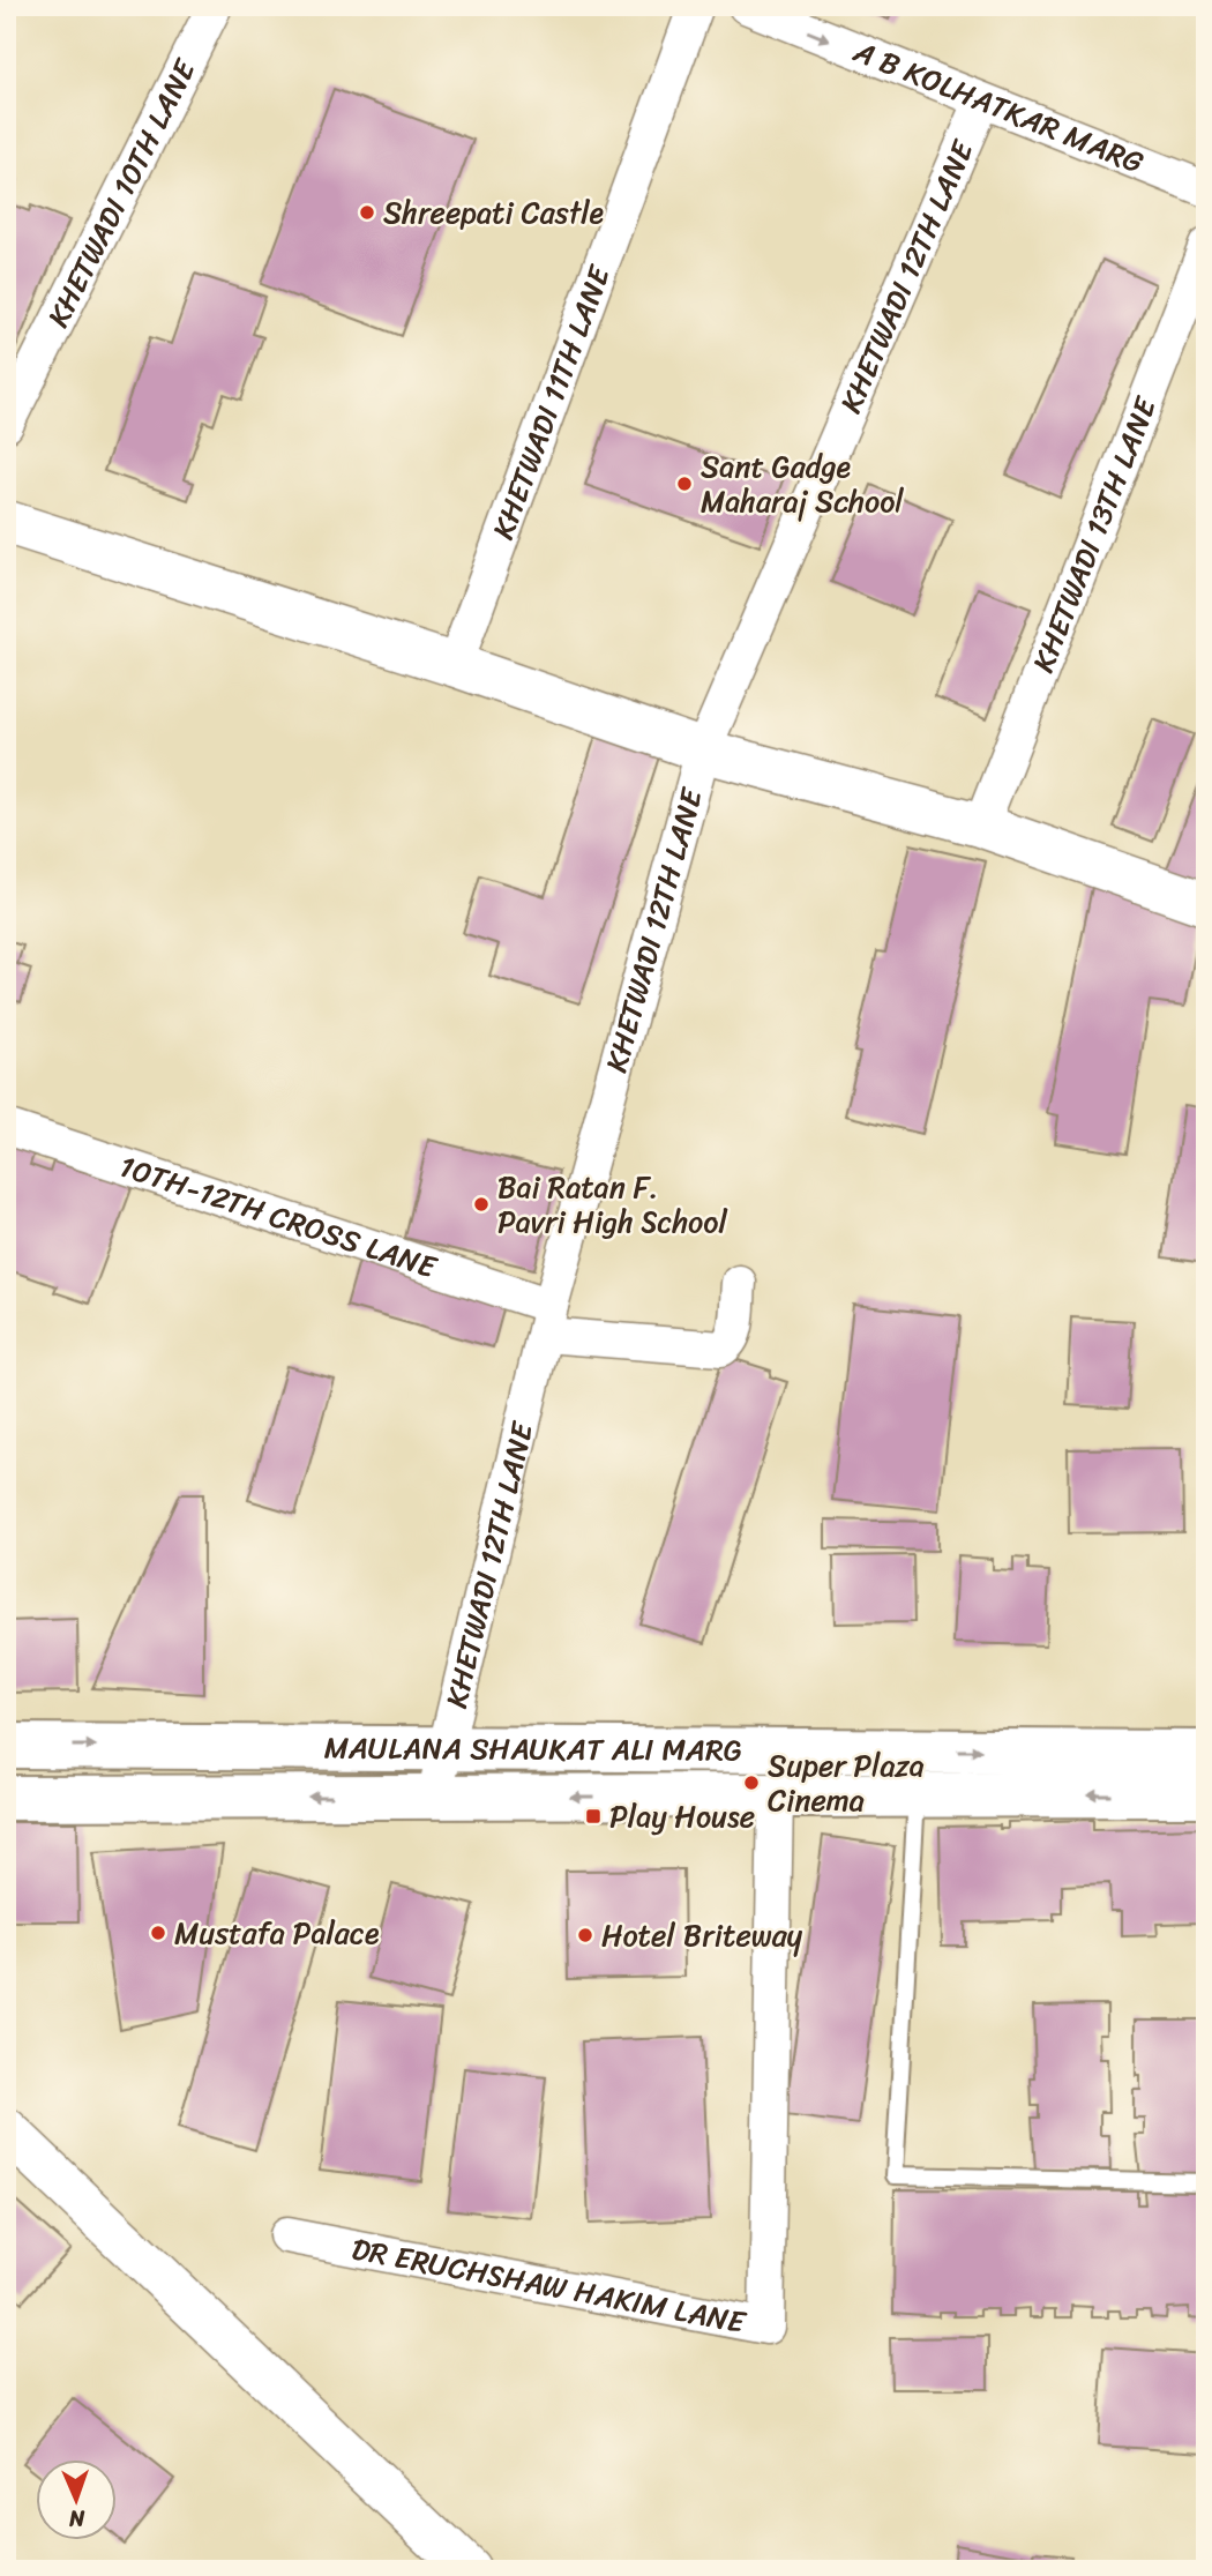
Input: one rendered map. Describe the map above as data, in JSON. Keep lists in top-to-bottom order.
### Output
{
  "streets": {
    "main road": ["MAULANA SHAUKAT ALI MARG"],
    "street": [
      "A B KOLHATKAR MARG",
      "KHETWADI 10TH LANE",
      "KHETWADI 12TH LANE",
      "KHETWADI 11TH LANE",
      "KHETWADI 13TH LANE",
      "10TH-12TH CROSS LANE",
      "DR ERUCHSHAW HAKIM LANE"
    ]
  },
  "crossings": [
    ["A B KOLHATKAR MARG", "KHETWADI 12TH LANE"],
    ["KHETWADI 12TH LANE", "10TH-12TH CROSS LANE"],
    ["KHETWADI 12TH LANE", "MAULANA SHAUKAT ALI MARG"],
    ["MAULANA SHAUKAT ALI MARG", "DR ERUCHSHAW HAKIM LANE"]
  ],
  "one_way": ["A B KOLHATKAR MARG"],
  "places": {
    "other": [
      "Shreepati Castle",
      "Sant Gadge Maharaj School",
      "Bai Ratan F. Pavri High School",
      "Super Plaza Cinema",
      "Mustafa Palace",
      "Hotel Briteway"
    ],
    "transit": ["Play House"]
  },
  "north": "bottom"
}
